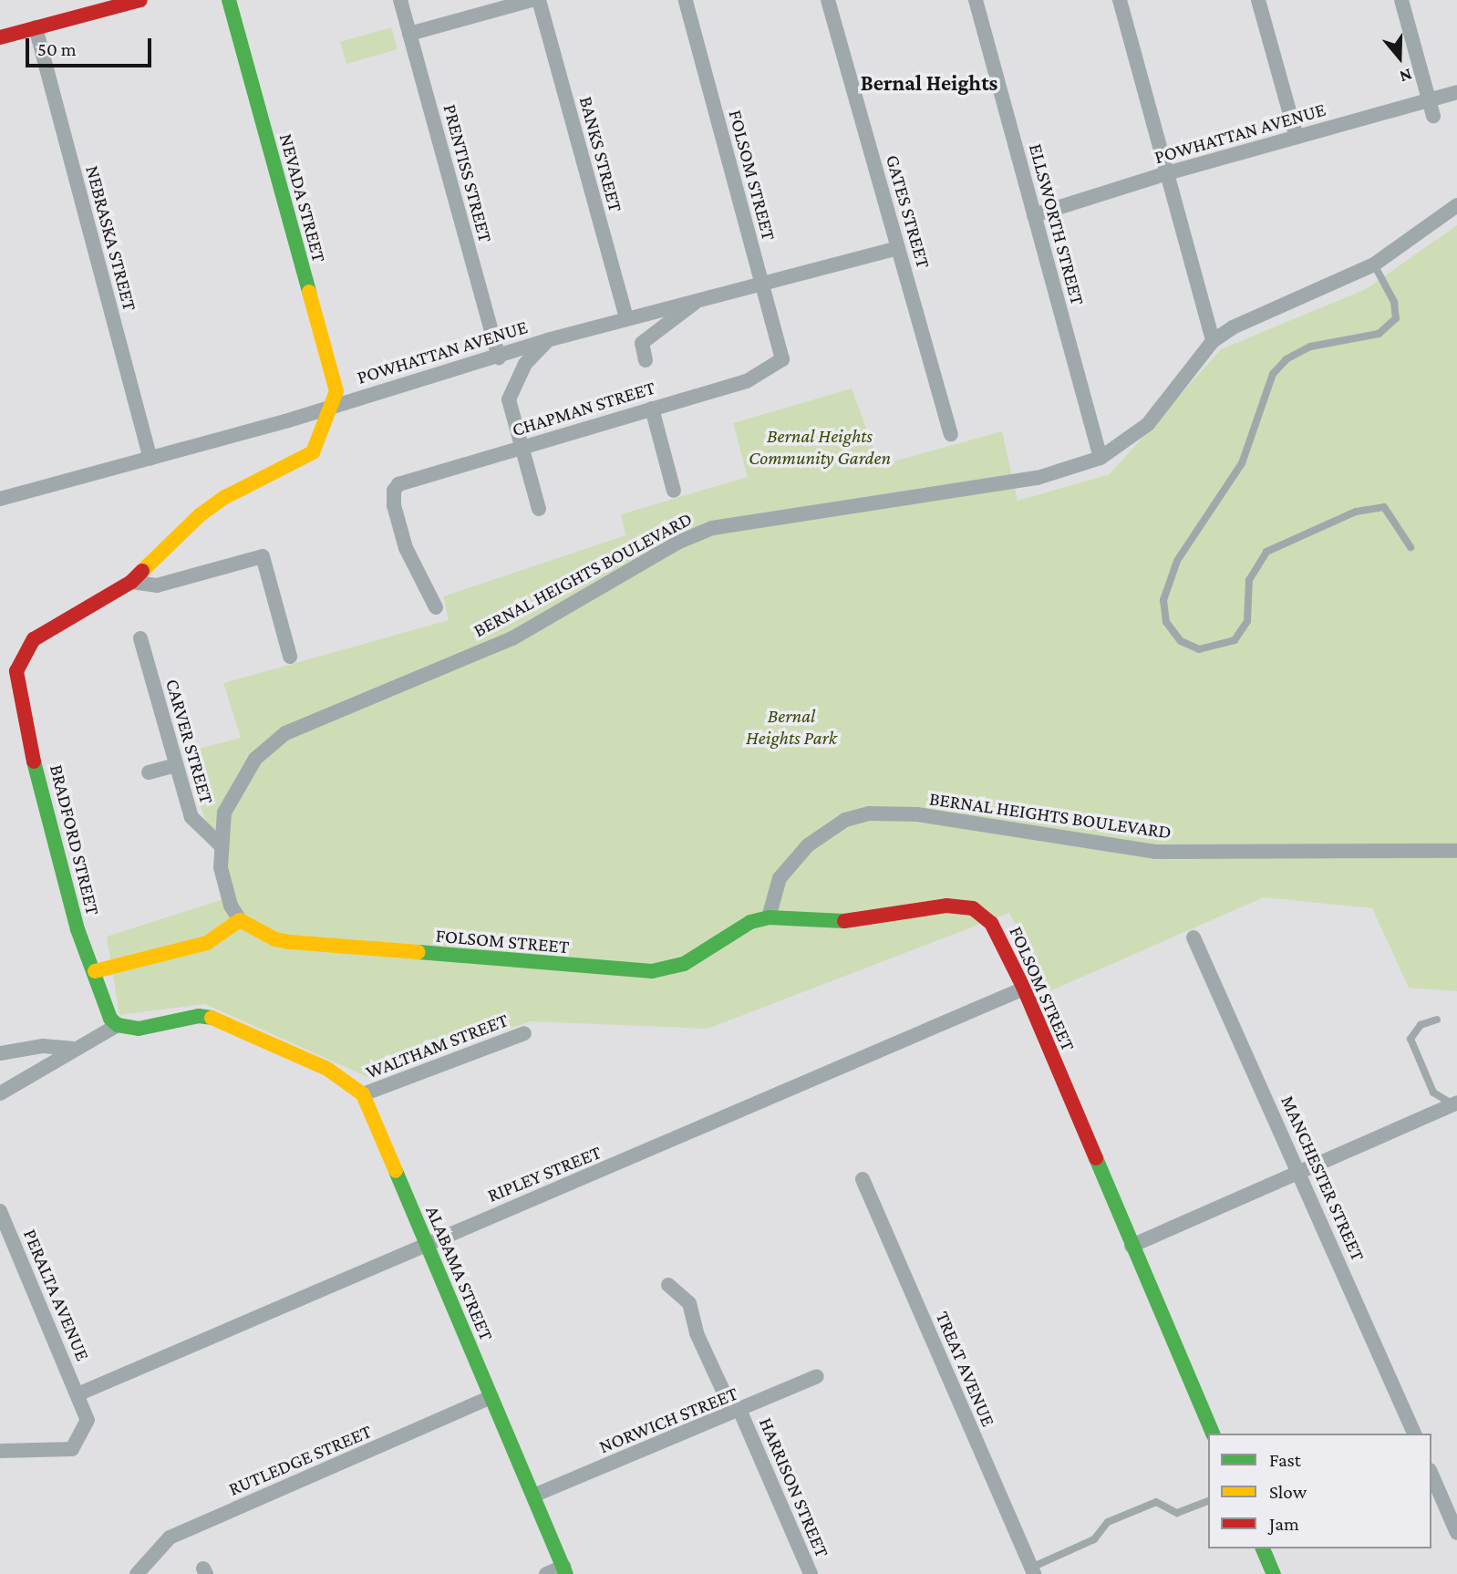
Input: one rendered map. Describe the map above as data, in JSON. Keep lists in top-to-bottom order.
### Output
{
  "streets": {
    "street": [
      "POWHATTAN AVENUE",
      "BANKS STREET",
      "PRENTISS STREET",
      "FOLSOM STREET",
      "NEVADA STREET",
      "GATES STREET",
      "ELLSWORTH STREET",
      "NEBRASKA STREET",
      "CHAPMAN STREET",
      "BERNAL HEIGHTS BOULEVARD",
      "CARVER STREET",
      "BRADFORD STREET",
      "WALTHAM STREET",
      "RIPLEY STREET",
      "MANCHESTER STREET",
      "ALABAMA STREET",
      "PERALTA AVENUE",
      "TREAT AVENUE",
      "NORWICH STREET",
      "RUTLEDGE STREET",
      "HARRISON STREET"
    ]
  },
  "crossings": [
    ["POWHATTAN AVENUE", "BANKS STREET"],
    ["POWHATTAN AVENUE", "PRENTISS STREET"],
    ["POWHATTAN AVENUE", "FOLSOM STREET"],
    ["POWHATTAN AVENUE", "NEVADA STREET"],
    ["POWHATTAN AVENUE", "GATES STREET"],
    ["POWHATTAN AVENUE", "ELLSWORTH STREET"],
    ["POWHATTAN AVENUE", "NEBRASKA STREET"],
    ["FOLSOM STREET", "CHAPMAN STREET"],
    ["FOLSOM STREET", "BERNAL HEIGHTS BOULEVARD"],
    ["FOLSOM STREET", "RIPLEY STREET"],
    ["ELLSWORTH STREET", "BERNAL HEIGHTS BOULEVARD"],
    ["BERNAL HEIGHTS BOULEVARD", "CARVER STREET"],
    ["WALTHAM STREET", "ALABAMA STREET"],
    ["RIPLEY STREET", "ALABAMA STREET"],
    ["RIPLEY STREET", "PERALTA AVENUE"],
    ["ALABAMA STREET", "NORWICH STREET"],
    ["ALABAMA STREET", "RUTLEDGE STREET"],
    ["NORWICH STREET", "HARRISON STREET"]
  ],
  "districts": ["Bernal Heights"],
  "parks": ["Bernal Heights Community Garden", "Bernal Heights Park"],
  "legend": ["Fast", "Slow", "Jam"],
  "scale_bar": "50 m",
  "north": "bottom"
}
